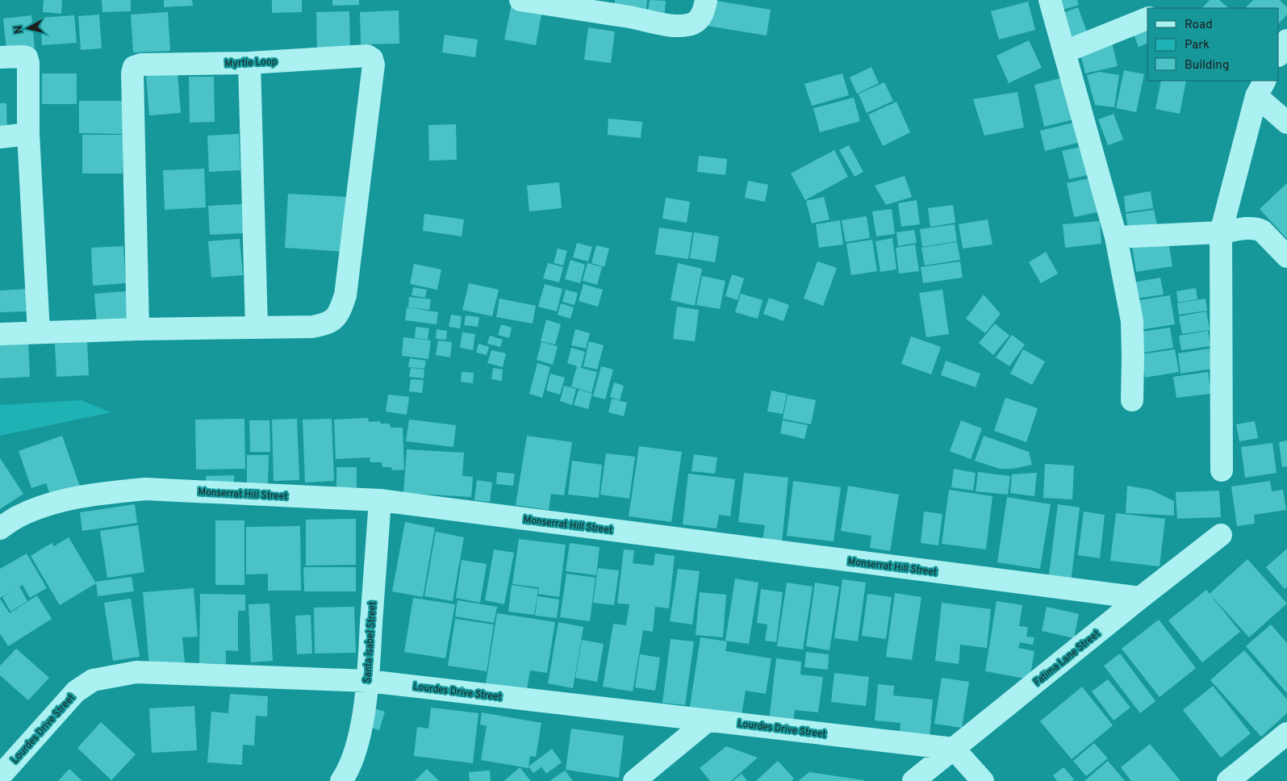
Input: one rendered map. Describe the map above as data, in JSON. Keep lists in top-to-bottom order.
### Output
{
  "streets": {
    "street": [
      "Myrtle Loop",
      "Monserrat Hill Street",
      "Santa Isabel Street",
      "Fatima Lane Street",
      "Lourdes Drive Street"
    ]
  },
  "crossings": [
    ["Monserrat Hill Street", "Santa Isabel Street"],
    ["Monserrat Hill Street", "Fatima Lane Street"],
    ["Santa Isabel Street", "Lourdes Drive Street"],
    ["Fatima Lane Street", "Lourdes Drive Street"]
  ],
  "legend": ["Road", "Park", "Building"],
  "north": "left"
}
